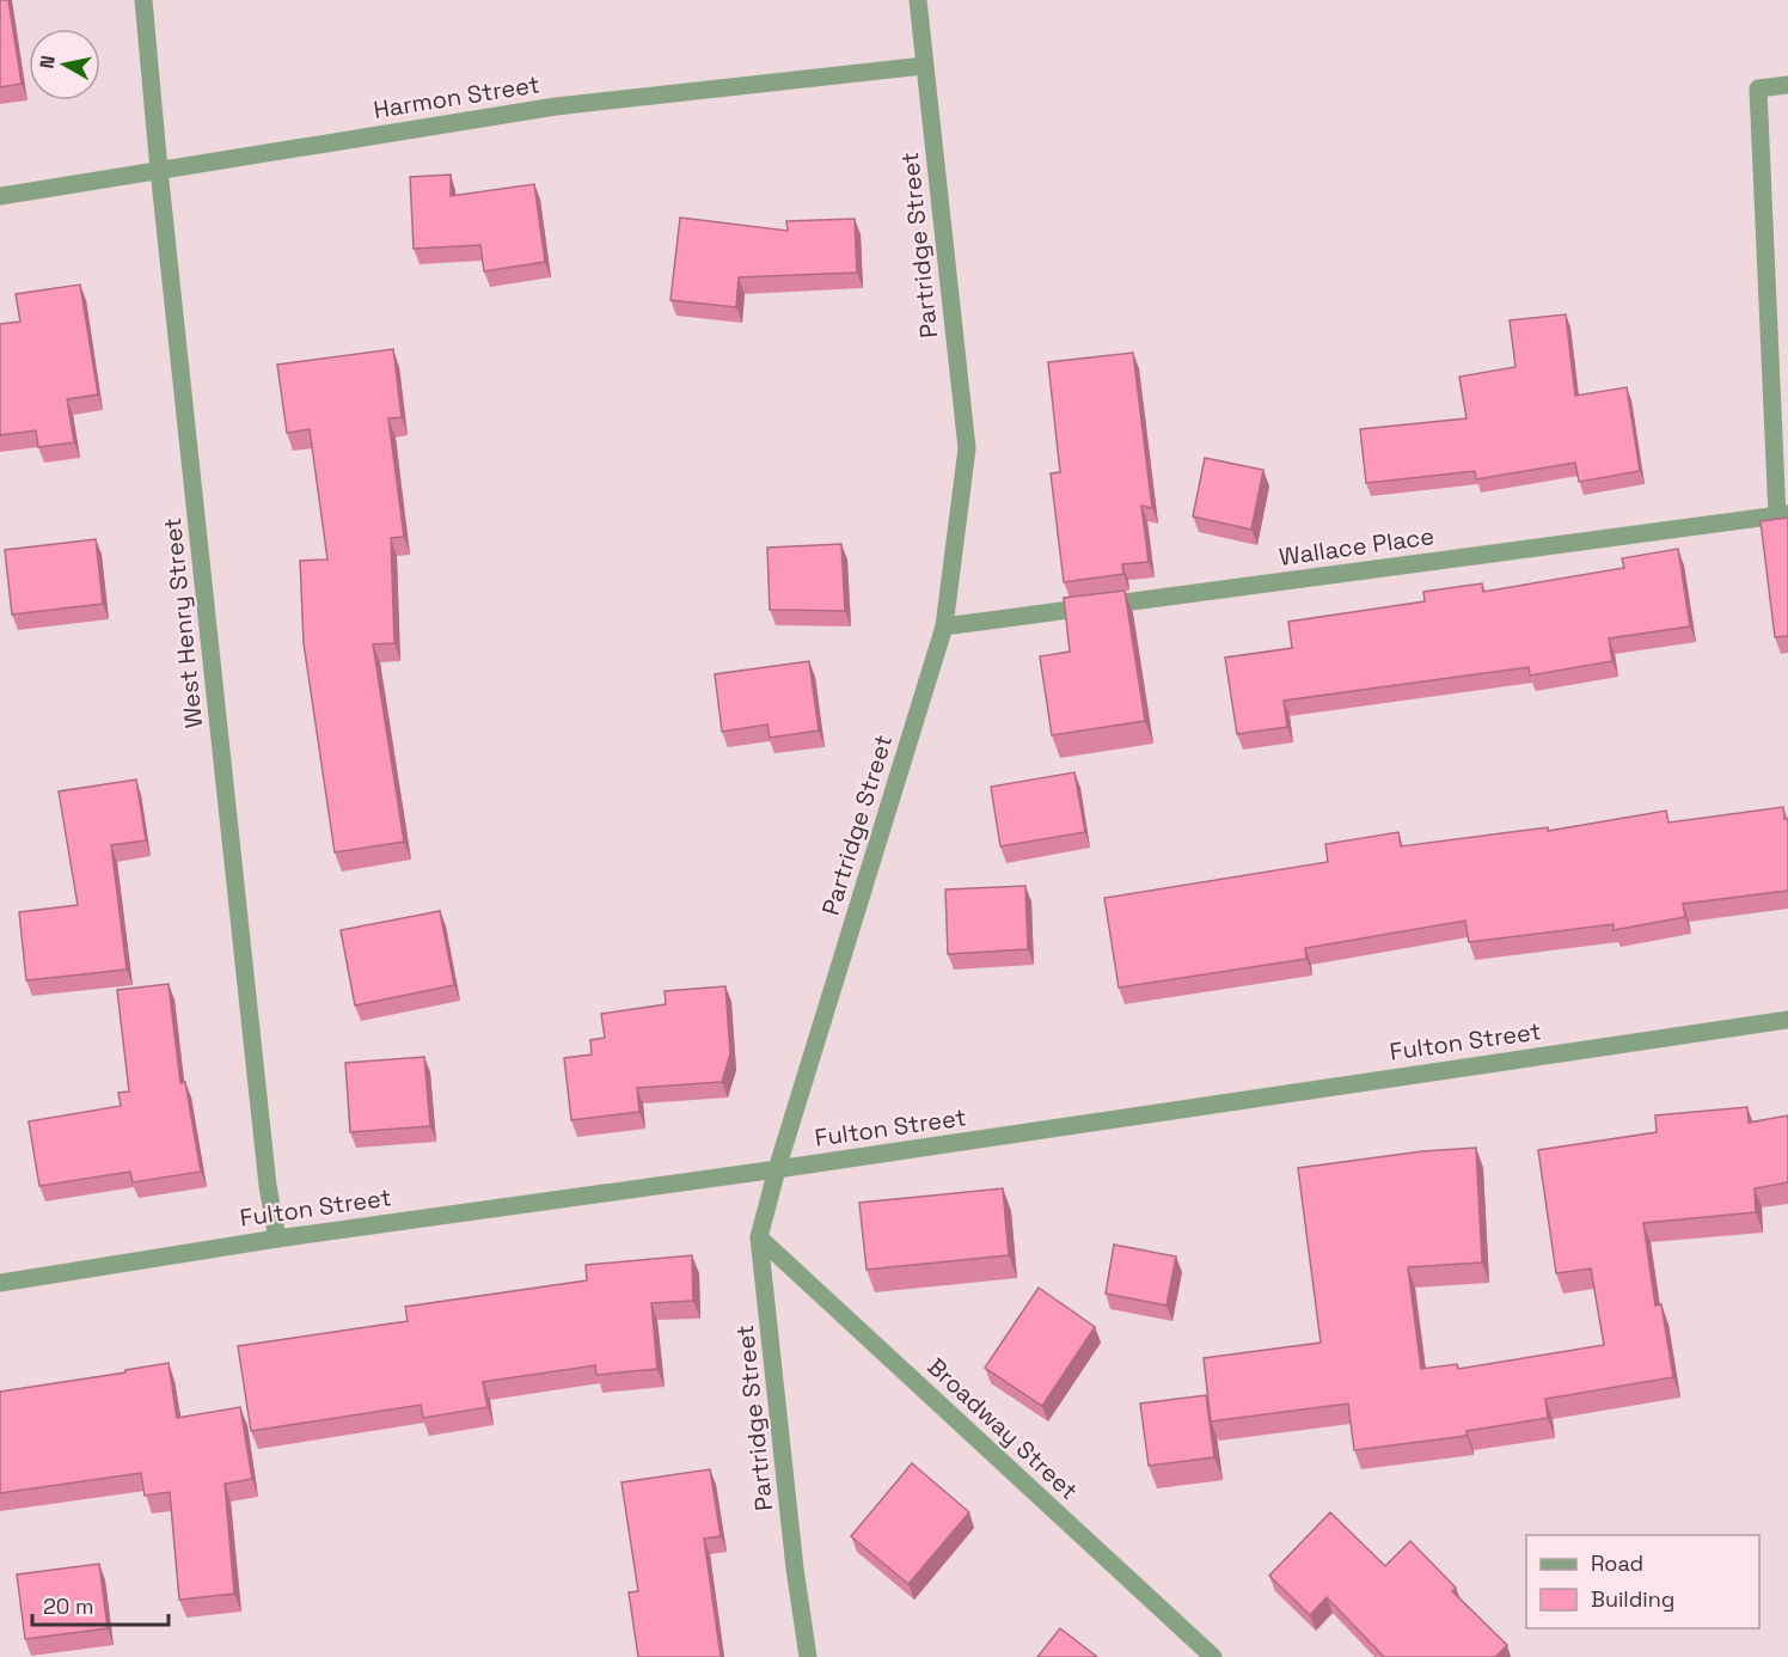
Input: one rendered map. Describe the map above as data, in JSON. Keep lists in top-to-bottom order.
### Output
{
  "streets": {
    "street": [
      "Harmon Street",
      "Partridge Street",
      "Wallace Place",
      "West Henry Street",
      "Fulton Street",
      "Broadway Street"
    ]
  },
  "crossings": [
    ["Harmon Street", "Partridge Street"],
    ["Harmon Street", "West Henry Street"],
    ["Partridge Street", "Wallace Place"],
    ["Partridge Street", "Fulton Street"],
    ["Partridge Street", "Broadway Street"],
    ["West Henry Street", "Fulton Street"]
  ],
  "legend": ["Road", "Building"],
  "scale_bar": "20 m",
  "north": "left"
}
